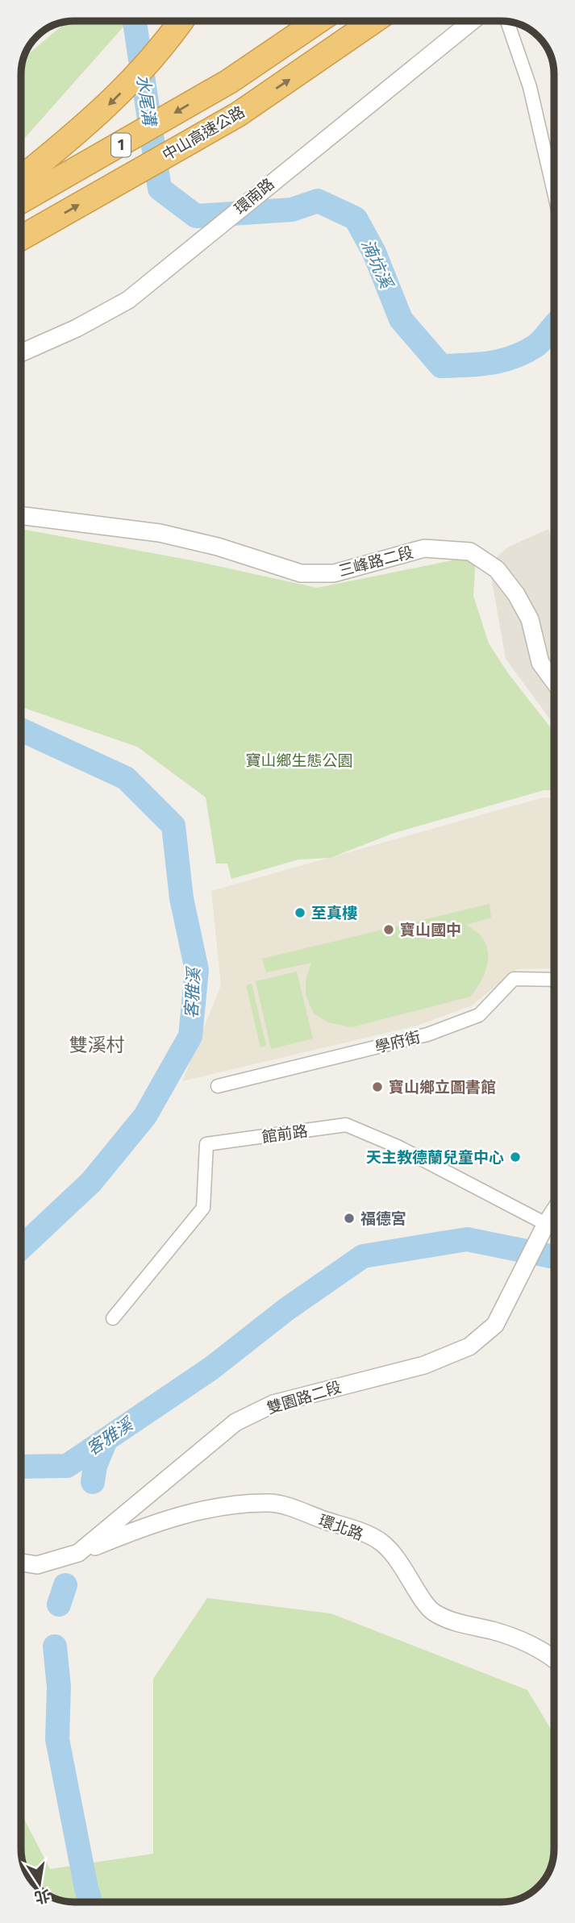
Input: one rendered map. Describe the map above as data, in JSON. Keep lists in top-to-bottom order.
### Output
{
  "streets": {
    "highway": ["中山高速公路", "1"],
    "street": [
      "環南路",
      "三峰路二段",
      "學府街",
      "館前路",
      "雙園路二段",
      "環北路"
    ]
  },
  "crossings": [
    ["館前路", "雙園路二段"],
    ["雙園路二段", "環北路"]
  ],
  "districts": ["雙溪村"],
  "water": ["水尾溝", "湳坑溪", "客雅溪"],
  "parks": ["寶山鄉生態公園"],
  "places": [
    "至真樓",
    "寶山國中",
    "寶山鄉立圖書館",
    "天主教德蘭兒童中心",
    "福德宮"
  ],
  "north": "bottom"
}
